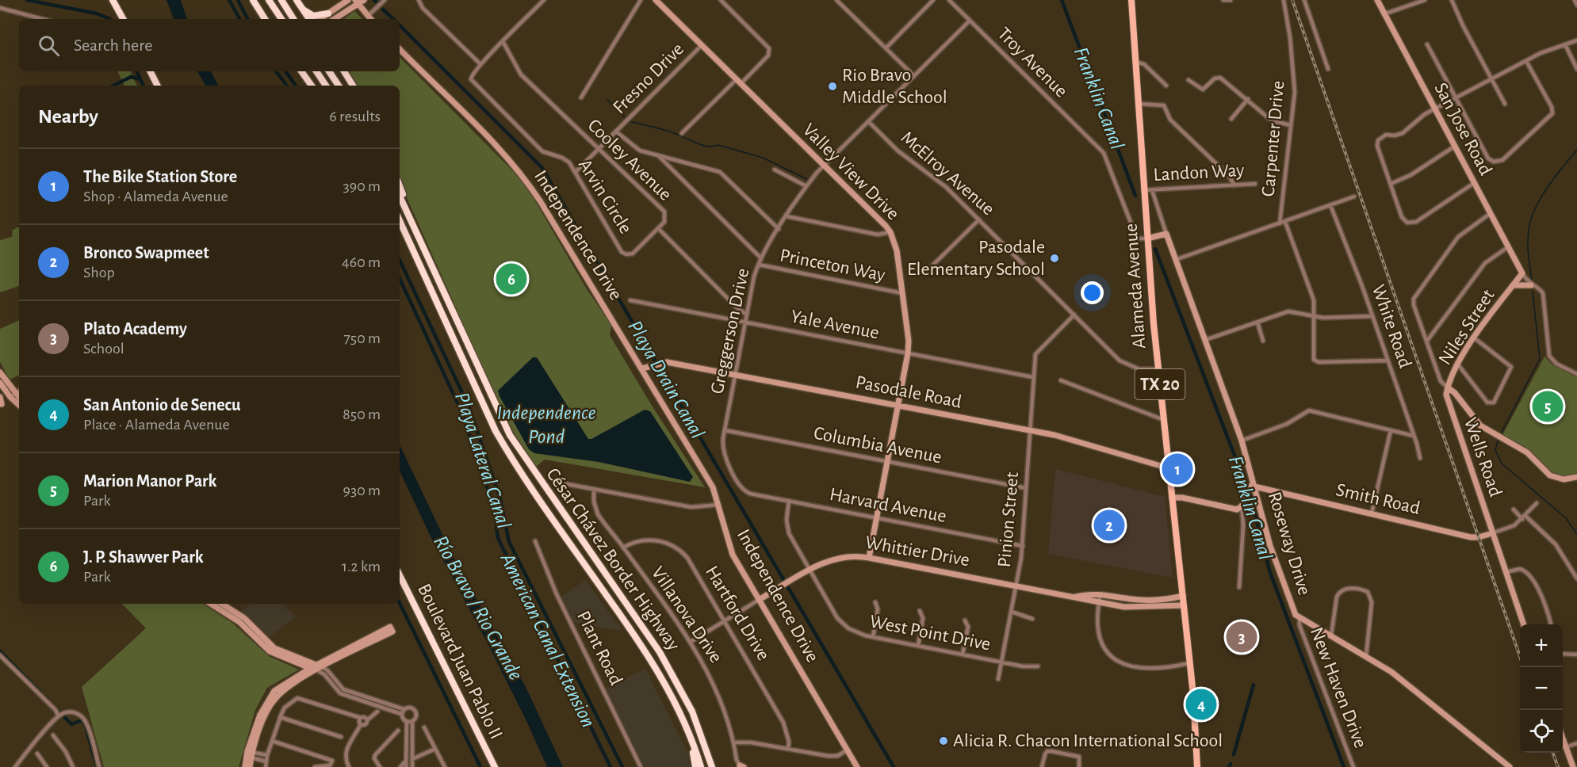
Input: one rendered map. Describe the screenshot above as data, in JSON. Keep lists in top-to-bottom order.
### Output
{
  "streets": {
    "highway": ["César Chávez Border Highway", "Boulevard Juan Pablo II"],
    "main road": ["Alameda Avenue", "TX 20"],
    "street": [
      "Troy Avenue",
      "Fresno Drive",
      "San Jose Road",
      "Carpenter Drive",
      "Cooley Avenue",
      "Valley View Drive",
      "Landon Way",
      "McElroy Avenue",
      "Arvin Circle",
      "Independence Drive",
      "Princeton Way",
      "Yale Avenue",
      "White Road",
      "Niles Street",
      "Greggerson Drive",
      "Pasodale Road",
      "Columbia Avenue",
      "Wells Road",
      "Smith Road",
      "Harvard Avenue",
      "Pinion Street",
      "Roseway Drive",
      "Whittier Drive",
      "Hartford Drive",
      "Villanova Drive",
      "West Point Drive",
      "Plant Road",
      "New Haven Drive"
    ]
  },
  "crossings": [
    ["Troy Avenue", "Alameda Avenue"],
    ["Troy Avenue", "Greggerson Drive"],
    ["Fresno Drive", "Cooley Avenue"],
    ["Fresno Drive", "Valley View Drive"],
    ["Fresno Drive", "Arvin Circle"],
    ["San Jose Road", "Niles Street"],
    ["San Jose Road", "Wells Road"],
    ["Carpenter Drive", "White Road"],
    ["Cooley Avenue", "Arvin Circle"],
    ["Cooley Avenue", "Greggerson Drive"],
    ["Valley View Drive", "Princeton Way"],
    ["Valley View Drive", "Yale Avenue"],
    ["Valley View Drive", "Greggerson Drive"],
    ["Valley View Drive", "Pasodale Road"],
    ["Valley View Drive", "Columbia Avenue"],
    ["Valley View Drive", "Harvard Avenue"],
    ["Valley View Drive", "Whittier Drive"],
    ["Landon Way", "Alameda Avenue"],
    ["Landon Way", "Roseway Drive"],
    ["McElroy Avenue", "Alameda Avenue"],
    ["McElroy Avenue", "Greggerson Drive"],
    ["McElroy Avenue", "Pinion Street"],
    ["Independence Drive", "Pasodale Road"],
    ["Independence Drive", "Whittier Drive"],
    ["Princeton Way", "Greggerson Drive"],
    ["Alameda Avenue", "Pasodale Road"],
    ["Alameda Avenue", "Whittier Drive"],
    ["Yale Avenue", "Greggerson Drive"],
    ["Yale Avenue", "Pinion Street"],
    ["Niles Street", "Wells Road"],
    ["Greggerson Drive", "Pasodale Road"],
    ["Greggerson Drive", "Columbia Avenue"],
    ["Greggerson Drive", "Harvard Avenue"],
    ["Pasodale Road", "Pinion Street"],
    ["Columbia Avenue", "Pinion Street"],
    ["Wells Road", "Smith Road"],
    ["Smith Road", "Roseway Drive"],
    ["Harvard Avenue", "Pinion Street"],
    ["Harvard Avenue", "West Point Drive"],
    ["Pinion Street", "Whittier Drive"],
    ["Pinion Street", "West Point Drive"],
    ["Roseway Drive", "New Haven Drive"],
    ["Whittier Drive", "Hartford Drive"],
    ["Whittier Drive", "Villanova Drive"],
    ["Whittier Drive", "West Point Drive"],
    ["Hartford Drive", "Villanova Drive"]
  ],
  "water": [
    "Franklin Canal",
    "Playa Drain Canal",
    "Independence Pond",
    "Playa Lateral Canal",
    "Río Bravo / Rio Grande",
    "American Canal Extension"
  ],
  "places": ["Rio Bravo Middle School", "Pasodale Elementary School", "Alicia R. Chacon International School"],
  "page": {
    "search": "Search here",
    "heading": ["Nearby", "6 results"],
    "list": [
      {
        "mark": "1",
        "name": "The Bike Station Store",
        "note": "Shop · Alameda Avenue",
        "value": "390 m"
      },
      {
        "mark": "2",
        "name": "Bronco Swapmeet",
        "note": "Shop",
        "value": "460 m"
      },
      {
        "mark": "3",
        "name": "Plato Academy",
        "note": "School",
        "value": "750 m"
      },
      {
        "mark": "4",
        "name": "San Antonio de Senecu",
        "note": "Place · Alameda Avenue",
        "value": "850 m"
      },
      {
        "mark": "5",
        "name": "Marion Manor Park",
        "note": "Park",
        "value": "930 m"
      },
      {
        "mark": "6",
        "name": "J. P. Shawver Park",
        "note": "Park",
        "value": "1.2 km"
      }
    ],
    "pins": [
      "6",
      "5",
      "1",
      "2",
      "3",
      "4"
    ],
    "map_buttons": ["+", "−"]
  }
}
